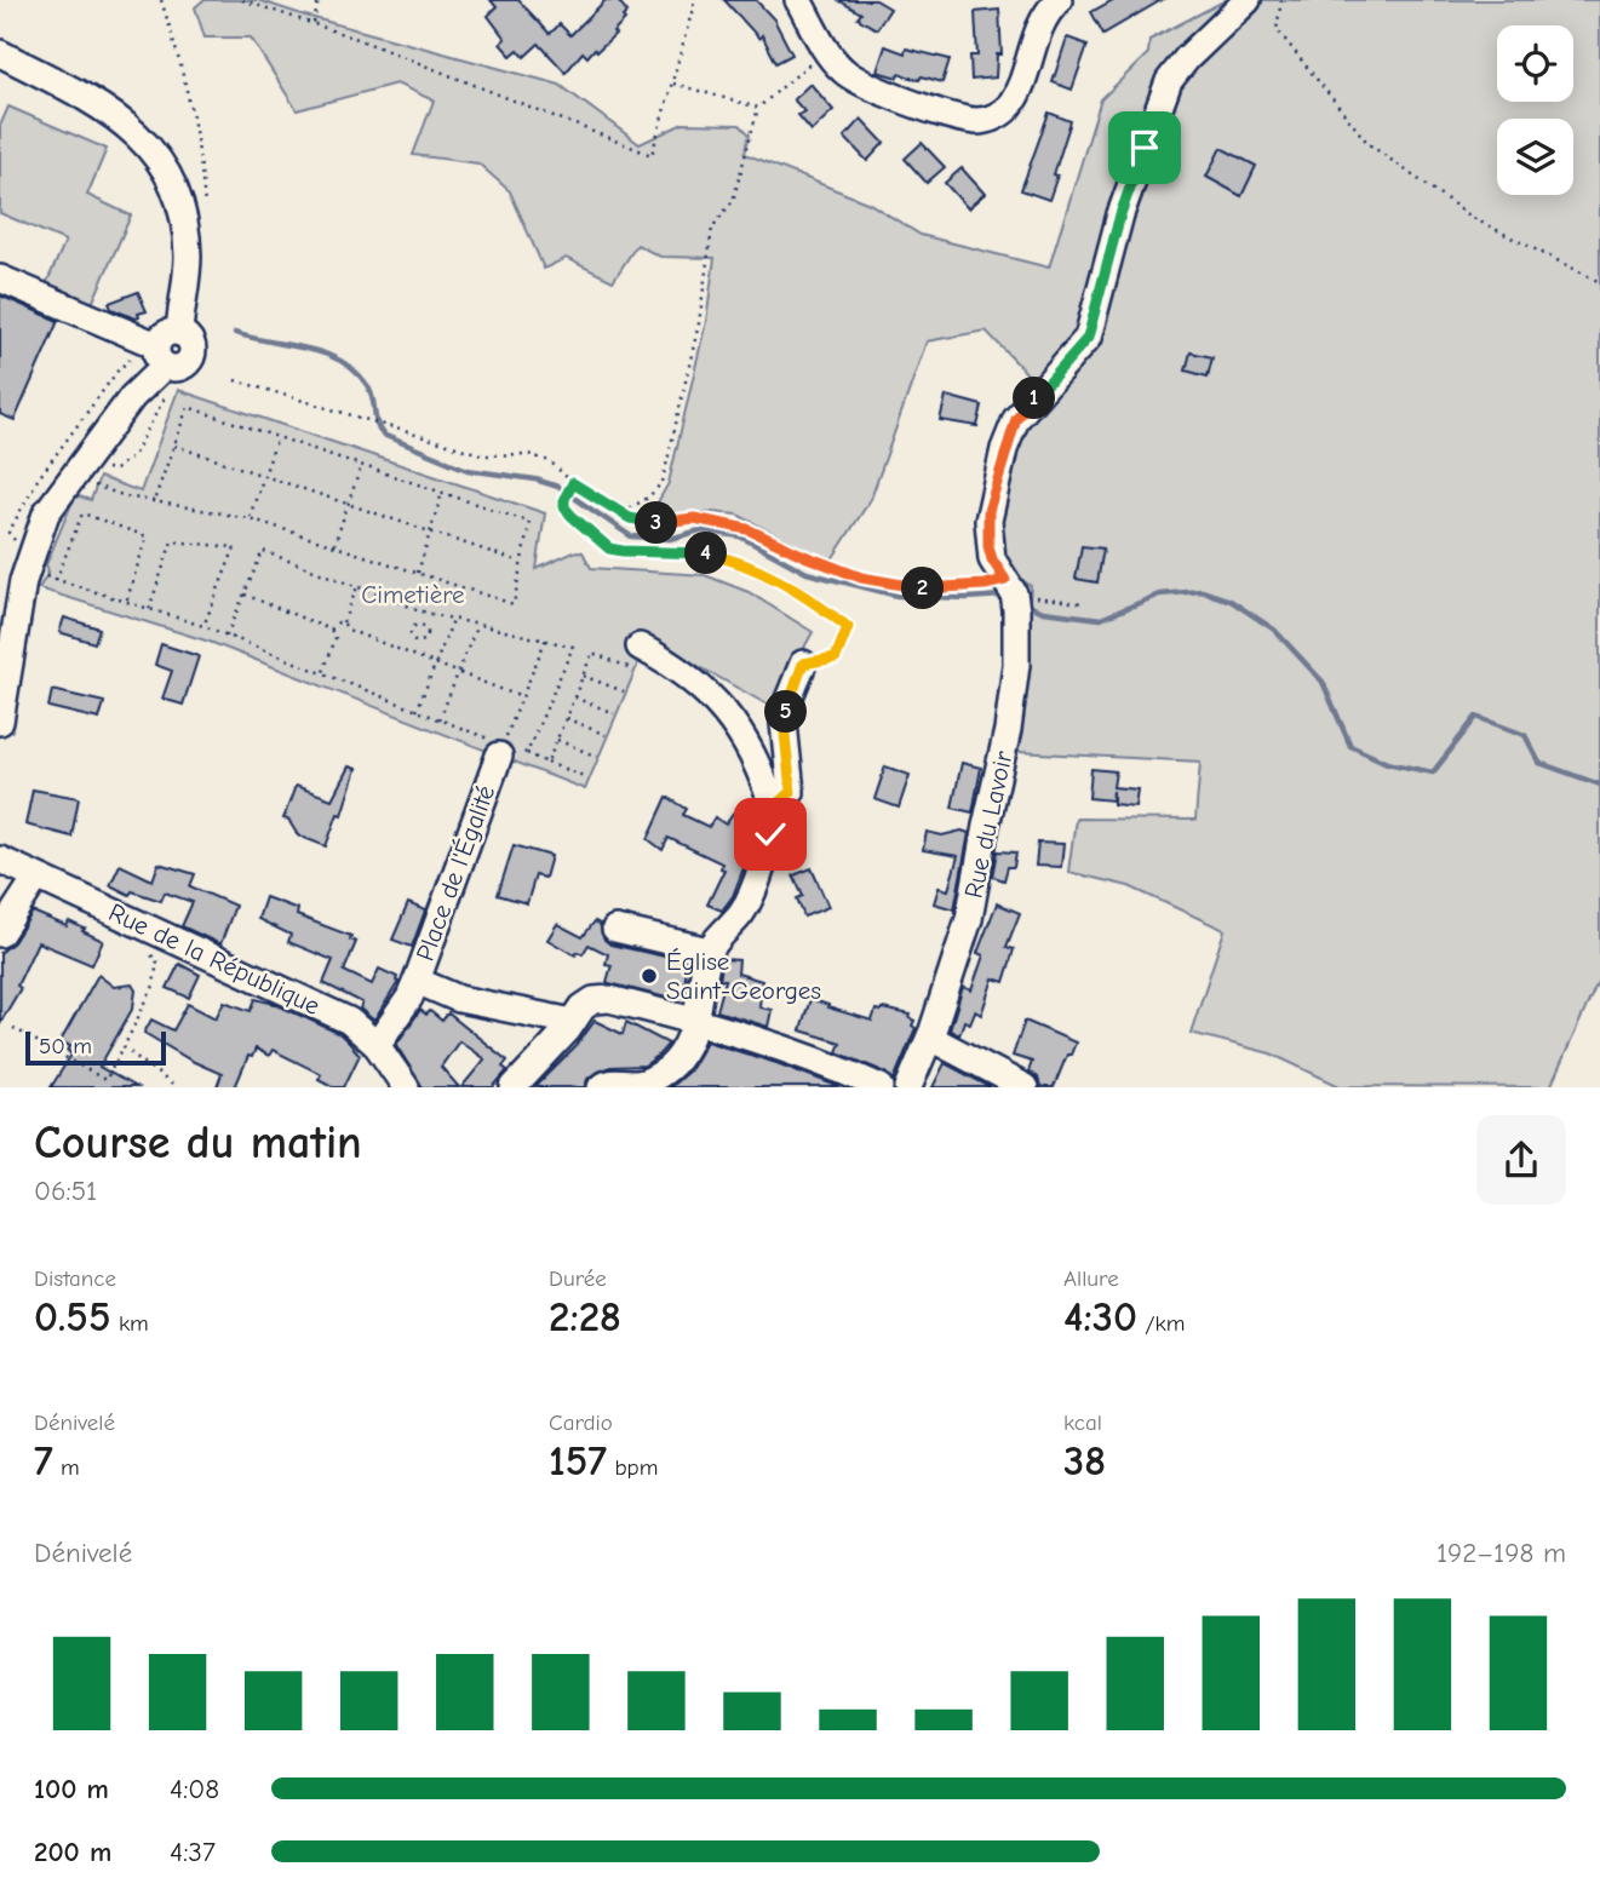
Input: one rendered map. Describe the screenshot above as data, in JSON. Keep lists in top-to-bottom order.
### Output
{
  "streets": {
    "street": ["Rue du Lavoir", "Place de l'Égalité", "Rue de la République"]
  },
  "parks": ["Cimetière"],
  "places": ["Église Saint-Georges"],
  "scale_bar": "50 m",
  "page": {
    "pins": [
      "1",
      "3",
      "4",
      "2",
      "5"
    ],
    "scale": "50 m",
    "heading": ["Course du matin", "06:51"],
    "stats": [
      ["Distance", "0.55 km"],
      ["Durée", "2:28"],
      ["Allure", "4:30 /km"],
      ["Dénivelé", "7 m"],
      ["Cardio", "157 bpm"],
      ["kcal", "38"]
    ],
    "chart": ["Dénivelé", "192–198 m"],
    "list": [
      {
        "name": "100 m",
        "note": "4:08"
      },
      {
        "name": "200 m",
        "note": "4:37"
      }
    ]
  }
}
